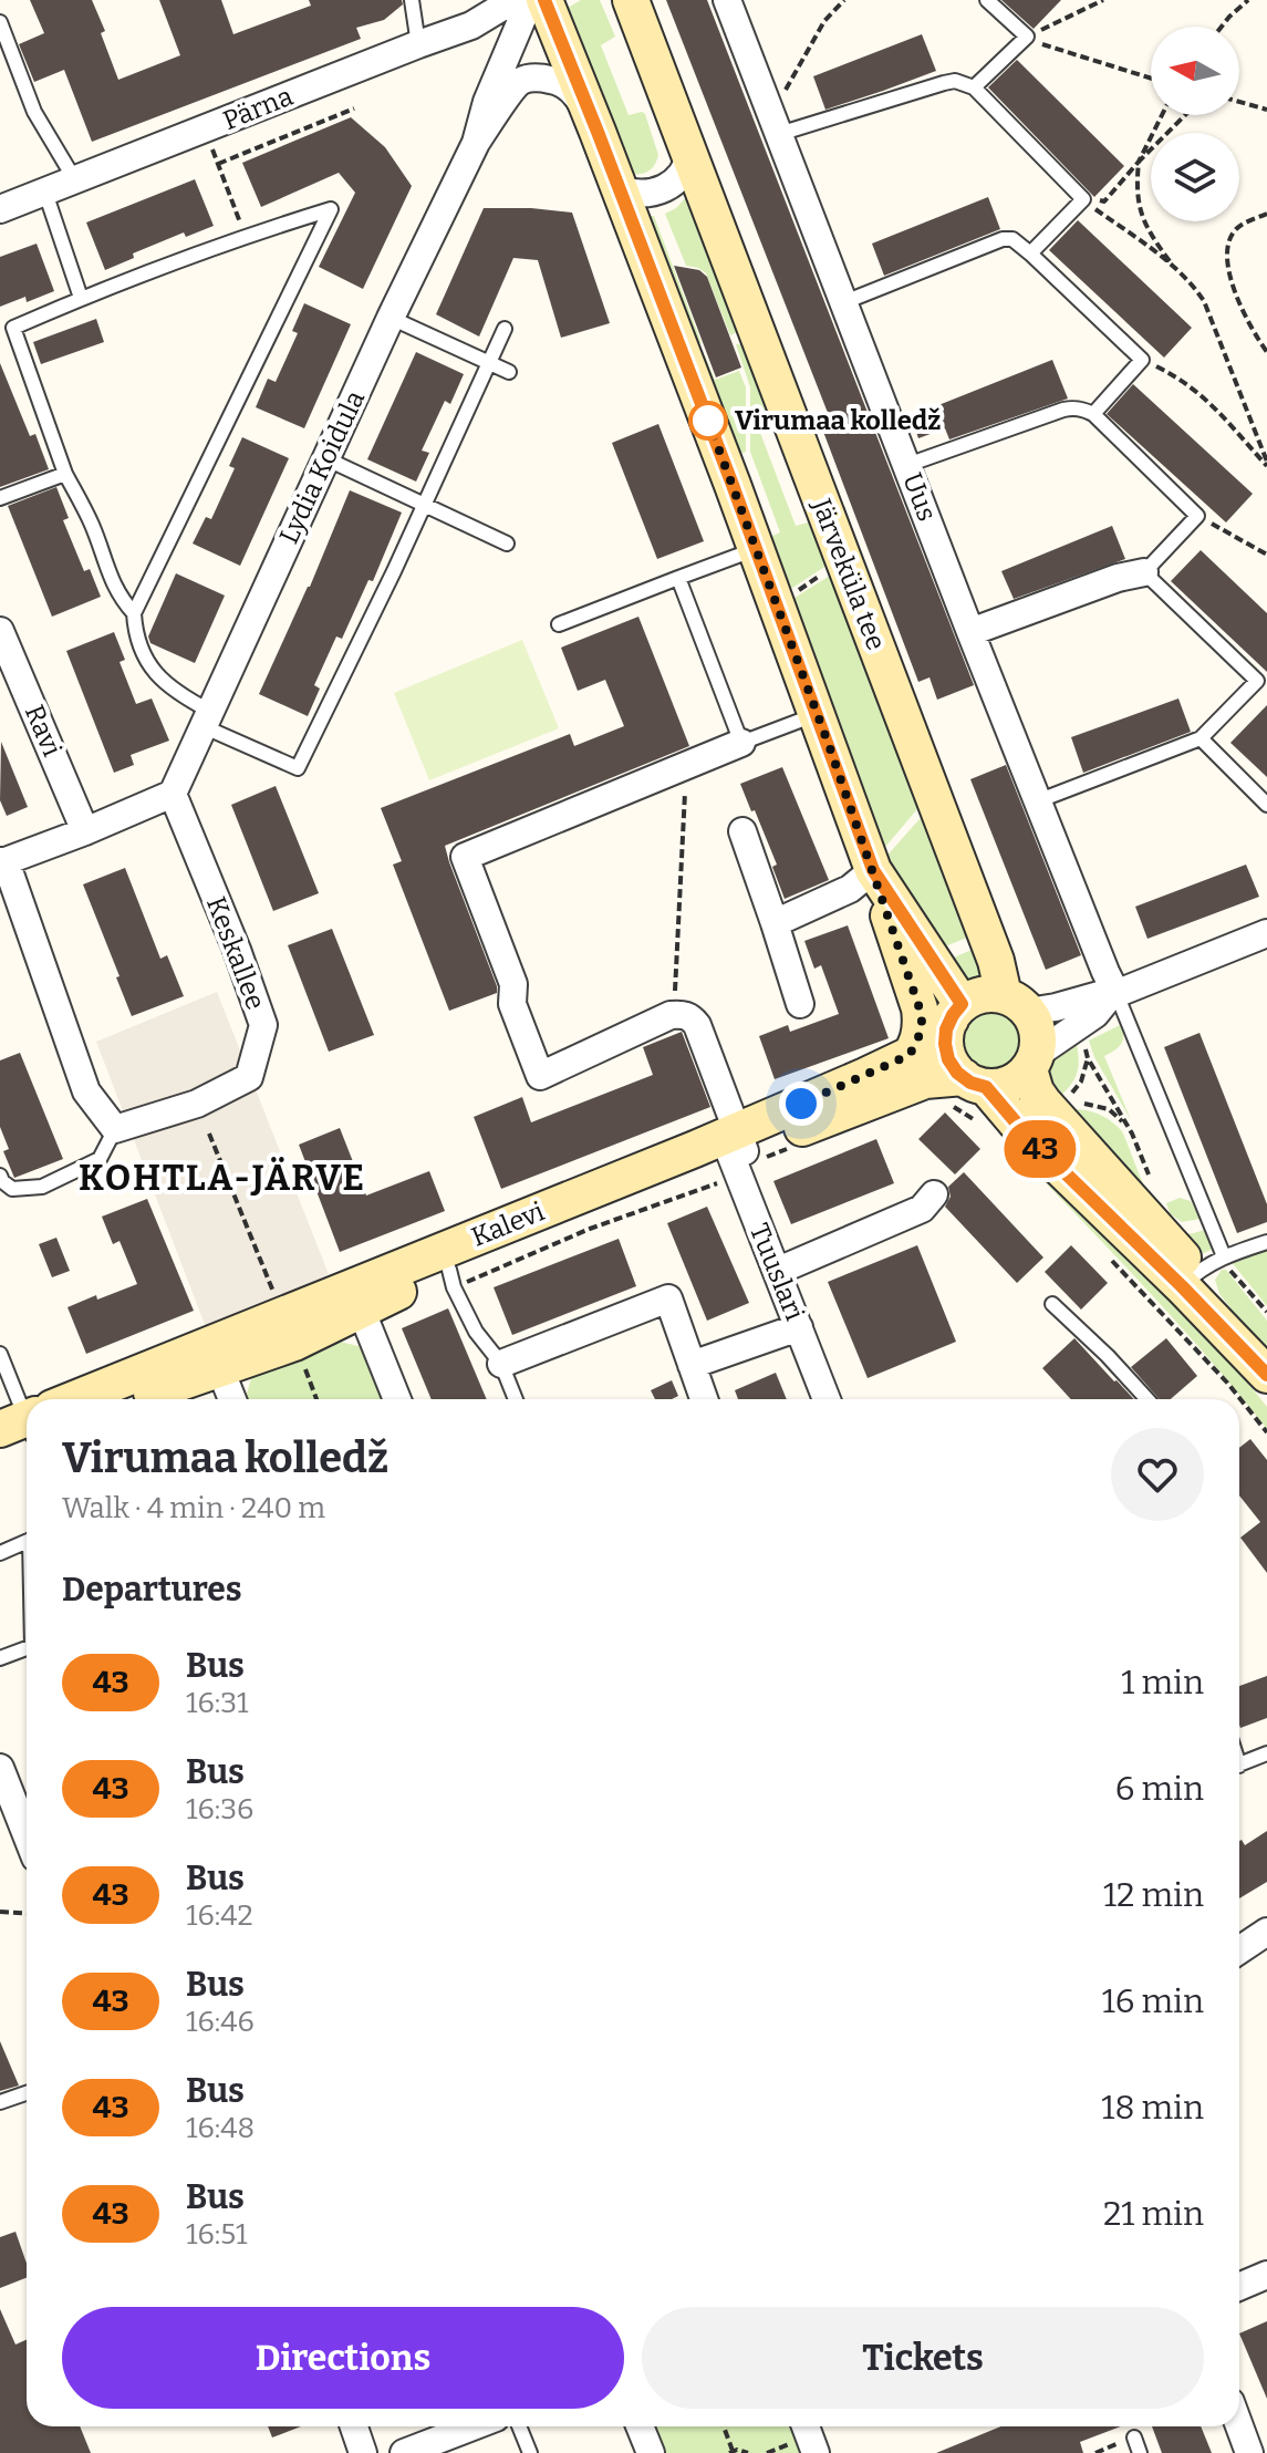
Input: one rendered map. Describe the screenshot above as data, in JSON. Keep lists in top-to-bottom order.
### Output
{
  "streets": {
    "main road": ["Järveküla tee", "Kalevi"],
    "street": [
      "Pärna",
      "Lydia Koidula",
      "Uus",
      "Ravi",
      "Keskallee",
      "Tuuslari"
    ]
  },
  "crossings": [
    ["Lydia Koidula", "Keskallee"],
    ["Järveküla tee", "Kalevi"],
    ["Kalevi", "Tuuslari"]
  ],
  "districts": ["KOHTLA-JÄRVE"],
  "places": ["Virumaa kolledž"],
  "lines": ["bus line 43"],
  "north": "left",
  "page": {
    "on_map": "43",
    "heading": [
      ["Virumaa kolledž", "Walk · 4 min · 240 m"],
      "Departures"
    ],
    "list": [
      {
        "mark": "43",
        "name": "Bus",
        "note": "16:31",
        "value": "1 min"
      },
      {
        "mark": "43",
        "name": "Bus",
        "note": "16:36",
        "value": "6 min"
      },
      {
        "mark": "43",
        "name": "Bus",
        "note": "16:42",
        "value": "12 min"
      },
      {
        "mark": "43",
        "name": "Bus",
        "note": "16:46",
        "value": "16 min"
      },
      {
        "mark": "43",
        "name": "Bus",
        "note": "16:48",
        "value": "18 min"
      },
      {
        "mark": "43",
        "name": "Bus",
        "note": "16:51",
        "value": "21 min"
      }
    ],
    "buttons": ["Directions", "Tickets"]
  }
}
